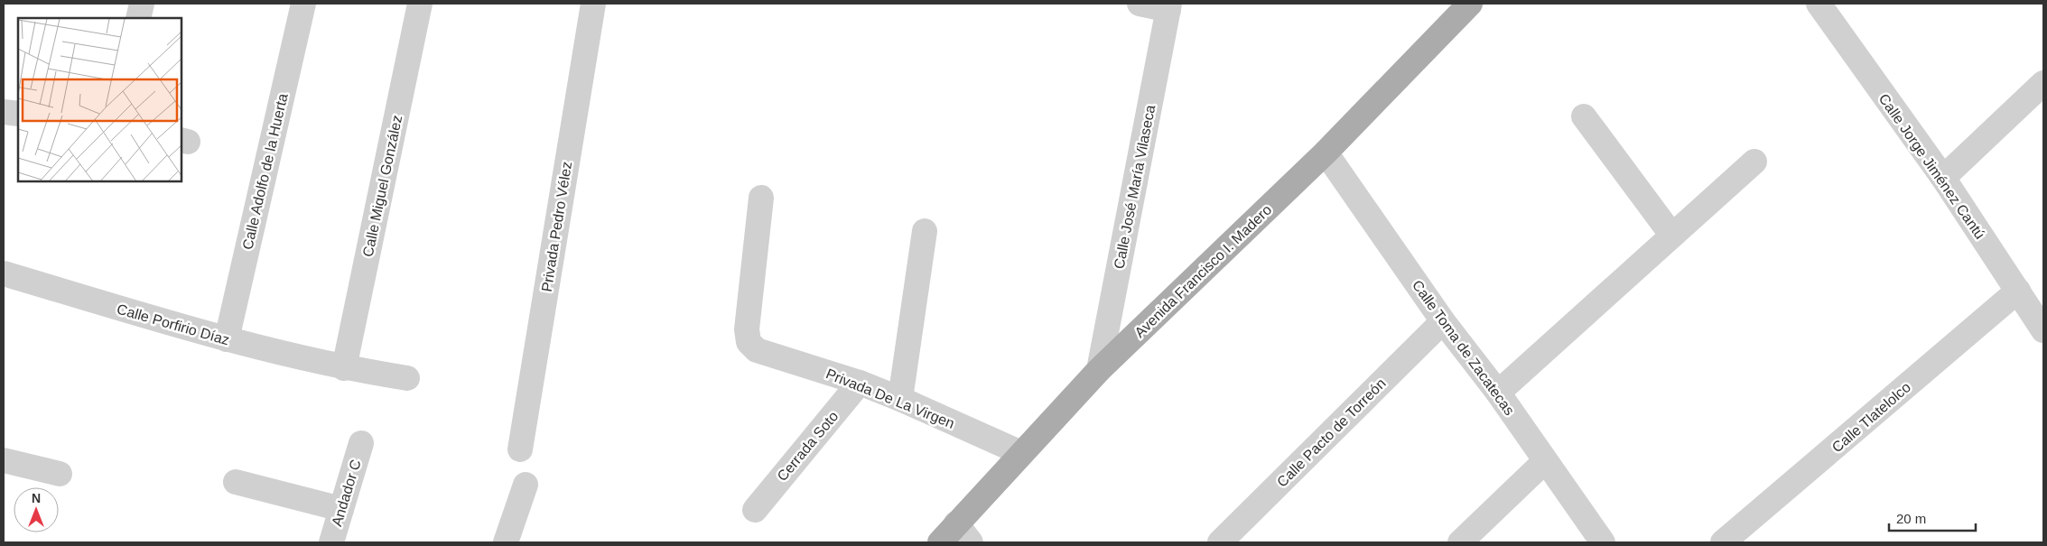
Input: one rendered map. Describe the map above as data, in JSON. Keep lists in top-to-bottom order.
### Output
{
  "streets": {
    "main road": ["Avenida Francisco I. Madero"],
    "street": [
      "Calle Jorge Jiménez Cantú",
      "Calle Adolfo de la Huerta",
      "Calle Miguel González",
      "Calle José María Vilaseca",
      "Privada Pedro Vélez",
      "Calle Porfirio Díaz",
      "Calle Toma de Zacatecas",
      "Privada De La Virgen",
      "Calle Tlatelolco",
      "Calle Pacto de Torreón",
      "Cerrada Soto",
      "Andador C"
    ]
  },
  "crossings": [
    ["Calle Jorge Jiménez Cantú", "Calle Tlatelolco"],
    ["Calle Adolfo de la Huerta", "Calle Porfirio Díaz"],
    ["Calle Miguel González", "Calle Porfirio Díaz"],
    ["Calle José María Vilaseca", "Avenida Francisco I. Madero"],
    ["Avenida Francisco I. Madero", "Calle Toma de Zacatecas"],
    ["Avenida Francisco I. Madero", "Privada De La Virgen"],
    ["Calle Toma de Zacatecas", "Calle Pacto de Torreón"],
    ["Privada De La Virgen", "Cerrada Soto"]
  ],
  "scale_bar": "20 m",
  "north": "top"
}
